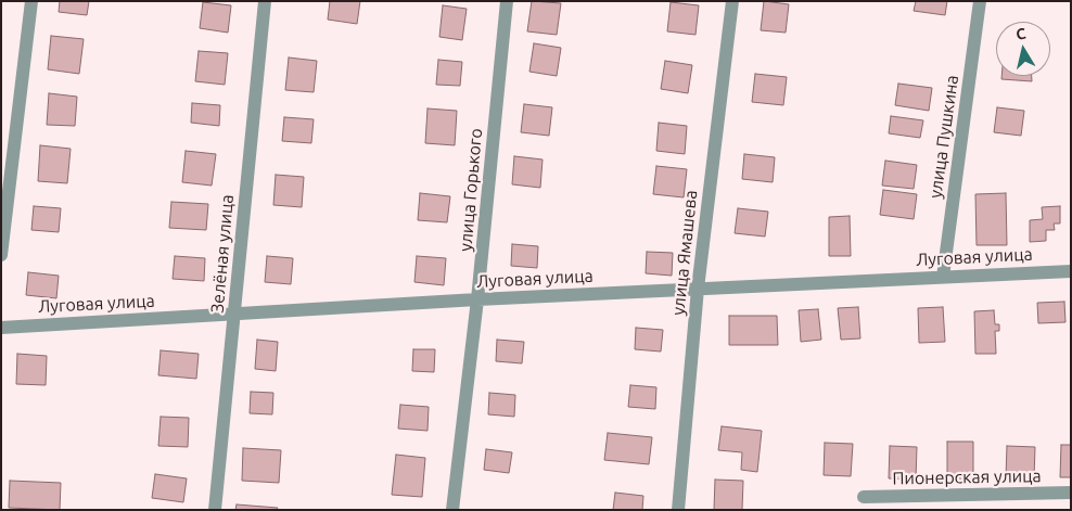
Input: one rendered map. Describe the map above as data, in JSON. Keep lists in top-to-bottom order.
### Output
{
  "streets": {
    "street": [
      "улица Пушкина",
      "улица Горького",
      "улица Ямашева",
      "Зелёная улица",
      "Луговая улица",
      "Пионерская улица"
    ]
  },
  "crossings": [
    ["улица Пушкина", "Луговая улица"],
    ["улица Горького", "Луговая улица"],
    ["улица Ямашева", "Луговая улица"],
    ["Зелёная улица", "Луговая улица"]
  ],
  "north": "top"
}
